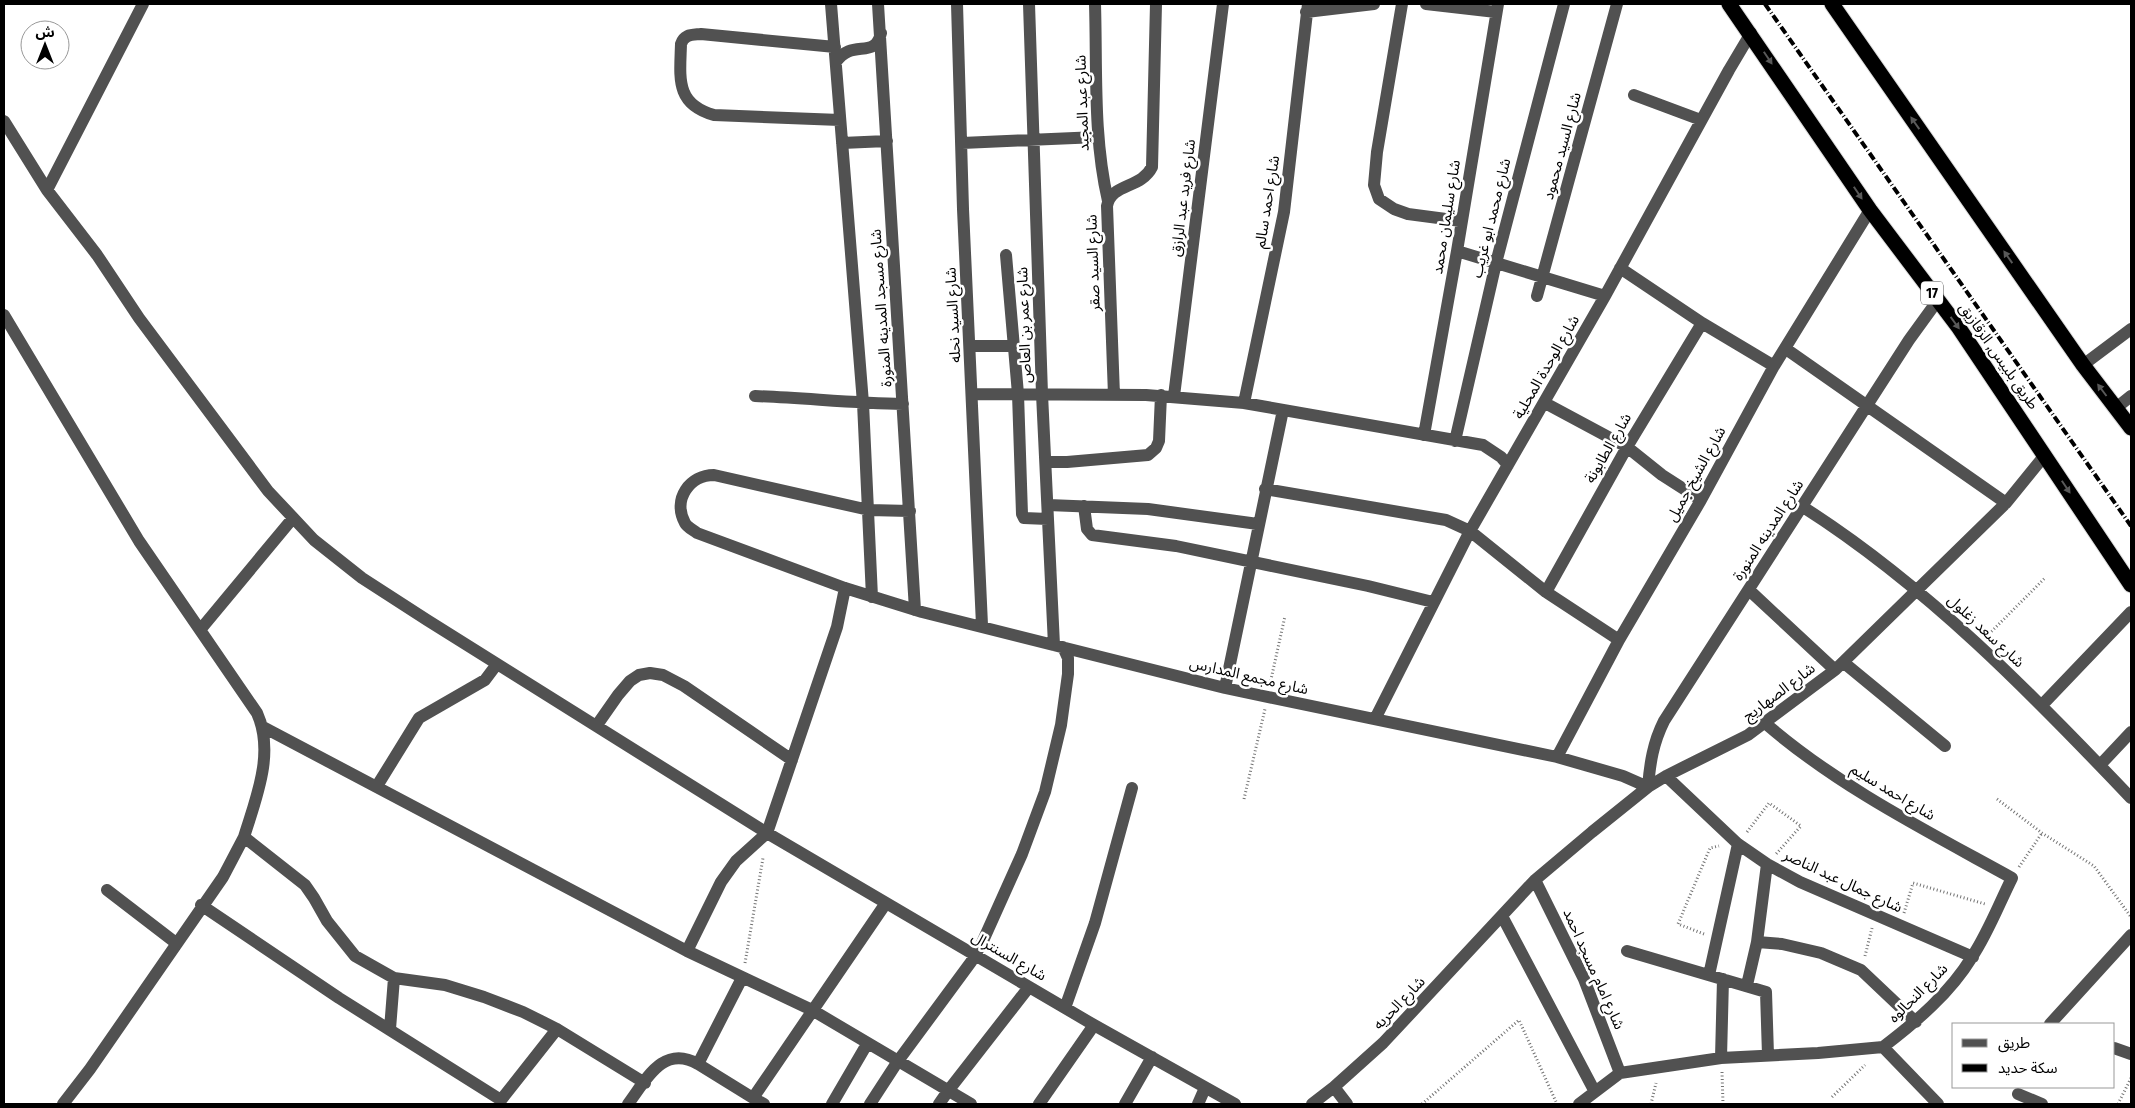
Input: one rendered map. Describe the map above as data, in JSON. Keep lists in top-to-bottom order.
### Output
{
  "streets": {
    "highway": ["17", "طريق بلبيس, الزقازيق"],
    "street": [
      "شارع عبد المجيد",
      "شارع السيد محمود",
      "شارع فريد عبد الرازق",
      "شارع احمد سالم",
      "شارع سليمان محمد",
      "شارع محمد ابو غريب",
      "شارع السيد صقر",
      "شارع مسجد المدينه المنورة",
      "شارع السيد نحله",
      "شارع عمر بن العاص",
      "شارع الوحدة المحلية",
      "شارع الطابونة",
      "شارع الشيخ جميل",
      "شارع المدينه المنورة",
      "شارع سعد زغلول",
      "شارع مجمع المدارس",
      "شارع الصهاريج",
      "شارع احمد سليم",
      "شارع جمال عبد الناصر",
      "شارع السنترال",
      "شارع امام مسجد احمد",
      "شارع النحالوه",
      "شارع الحريه"
    ]
  },
  "crossings": [
    ["شارع عبد المجيد", "شارع السيد صقر"],
    ["شارع مسجد المدينه المنورة", "شارع مجمع المدارس"],
    ["شارع السيد نحله", "شارع مجمع المدارس"],
    ["شارع عمر بن العاص", "شارع مجمع المدارس"],
    ["شارع عمر بن العاص", "شارع السنترال"],
    ["طريق بلبيس, الزقازيق", "شارع الوحدة المحلية"],
    ["طريق بلبيس, الزقازيق", "شارع الشيخ جميل"],
    ["طريق بلبيس, الزقازيق", "شارع المدينه المنورة"],
    ["طريق بلبيس, الزقازيق", "شارع الصهاريج"],
    ["شارع الوحدة المحلية", "شارع مجمع المدارس"],
    ["شارع الشيخ جميل", "شارع مجمع المدارس"],
    ["شارع المدينه المنورة", "شارع سعد زغلول"],
    ["شارع المدينه المنورة", "شارع مجمع المدارس"],
    ["شارع المدينه المنورة", "شارع الصهاريج"],
    ["شارع سعد زغلول", "شارع الصهاريج"],
    ["شارع مجمع المدارس", "شارع الصهاريج"],
    ["شارع الصهاريج", "شارع احمد سليم"],
    ["شارع الصهاريج", "شارع جمال عبد الناصر"],
    ["شارع الصهاريج", "شارع امام مسجد احمد"],
    ["شارع الصهاريج", "شارع الحريه"],
    ["شارع احمد سليم", "شارع النحالوه"],
    ["شارع جمال عبد الناصر", "شارع النحالوه"]
  ],
  "legend": ["طريق", "سكة حديد"],
  "north": "top"
}
